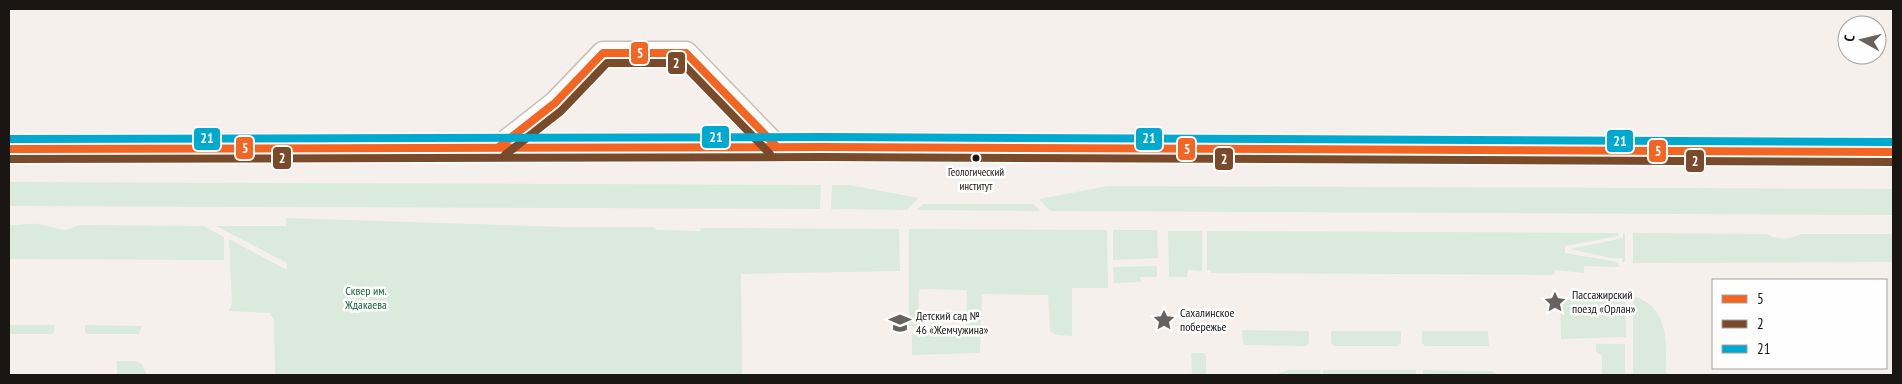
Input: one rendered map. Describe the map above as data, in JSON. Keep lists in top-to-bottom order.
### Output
{
  "parks": ["Сквер им. Ждакаева"],
  "places": {
    "other": ["Геологический институт"],
    "place": ["Пассажирский поезд «Орлан»", "Сахалинское побережье"],
    "school or university": ["Детский сад № 46 «Жемчужина»"]
  },
  "lines": ["transit line 5", "transit line 2", "transit line 21"],
  "legend": ["5", "2", "21"],
  "north": "left"
}
